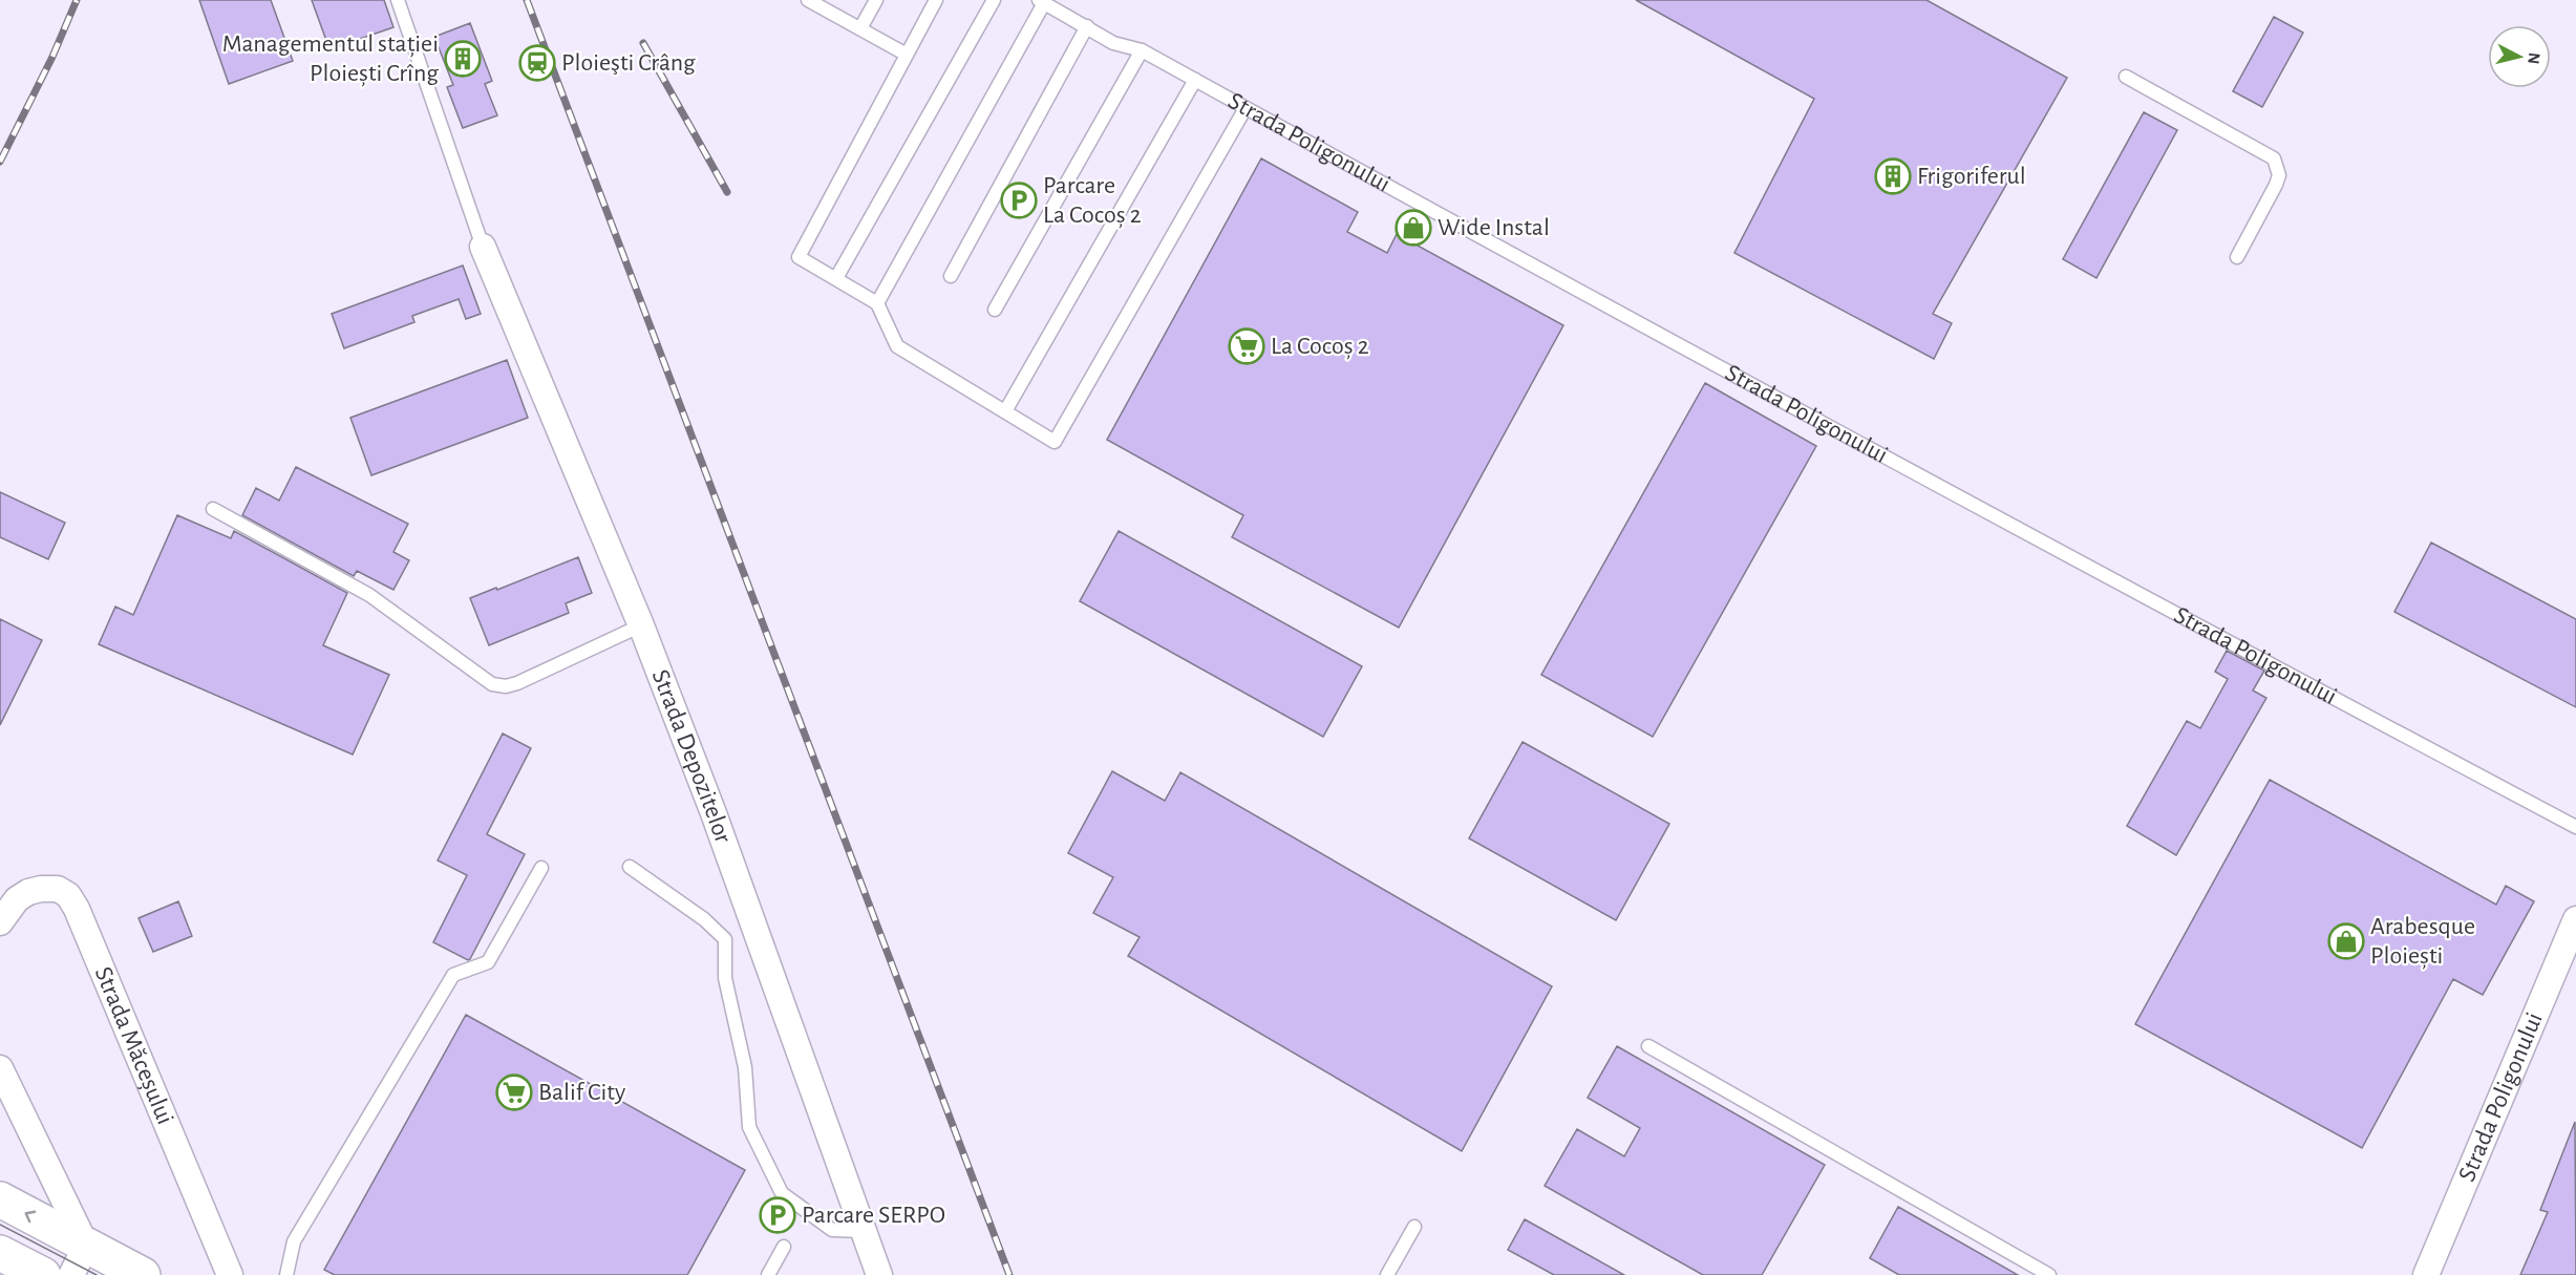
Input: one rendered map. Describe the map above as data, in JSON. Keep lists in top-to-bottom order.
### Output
{
  "streets": {
    "street": ["Strada Poligonului", "Strada Depozitelor", "Strada Măceșului"]
  },
  "places": {
    "building": ["Managementul stației Ploiești Crîng", "Frigoriferul"],
    "station": ["Ploieşti Crâng"],
    "parking": ["Parcare La Cocoș 2", "Parcare SERPO"],
    "shop": ["Wide Instal", "Arabesque Ploiești"],
    "supermarket": ["La Cocoș 2", "Balif City"]
  },
  "north": "right"
}
